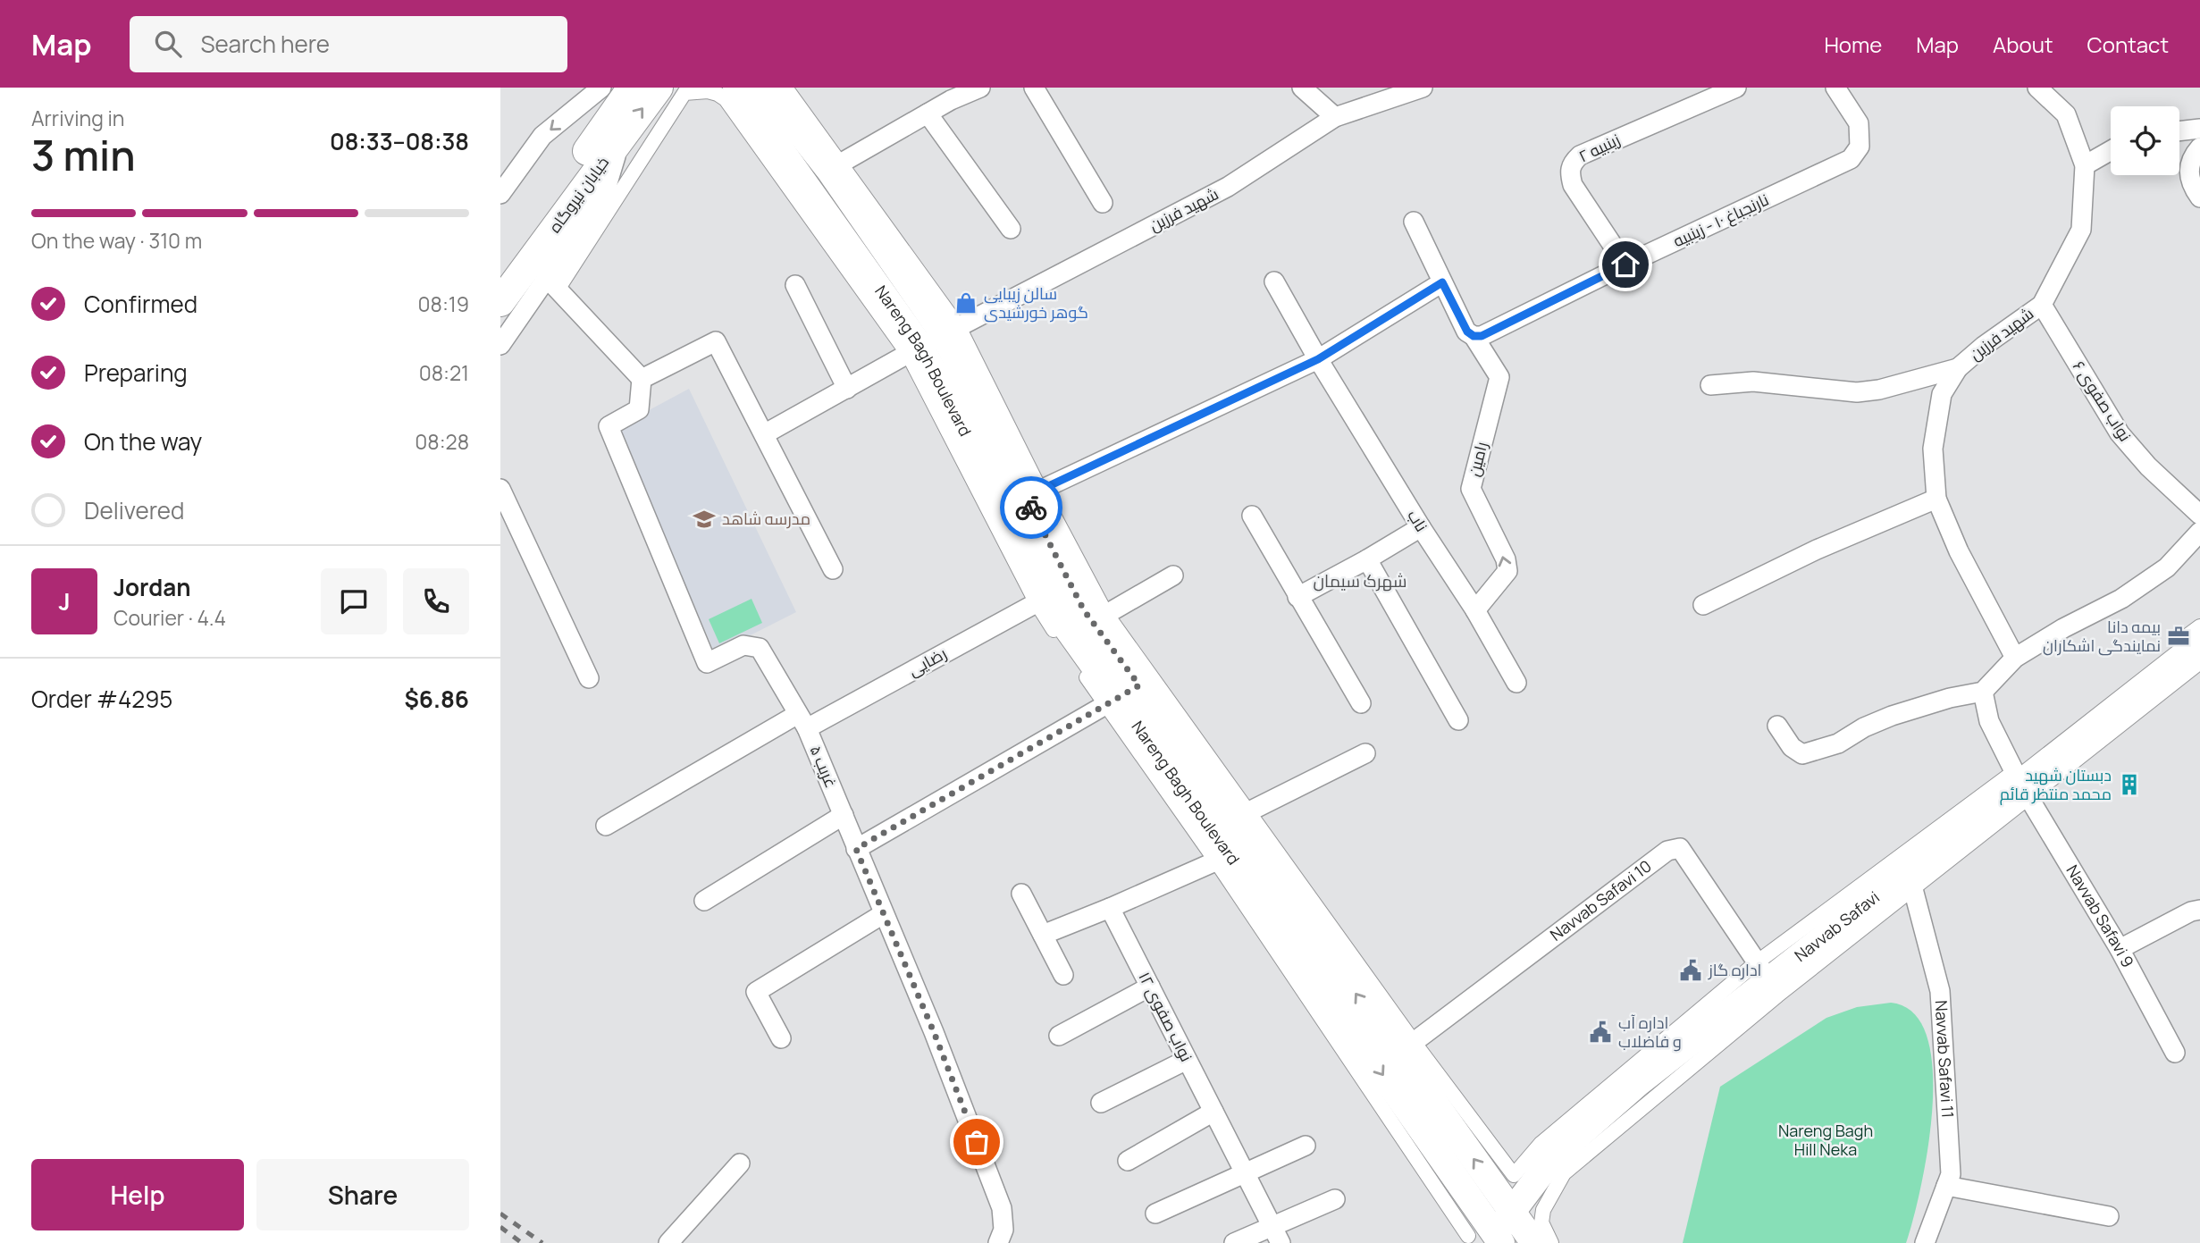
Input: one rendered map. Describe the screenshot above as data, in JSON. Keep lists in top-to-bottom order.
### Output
{
  "streets": {
    "main road": ["خیابان نیروگاه", "Nareng Bagh Boulevard", "Navvab Safavi"],
    "street": [
      "زینبیه ۲",
      "شهید فرزین",
      "نارنجباغ ۱۰ - زینبیه",
      "نواب صفوی ۶",
      "رامین",
      "ناب",
      "رضایی",
      "غریب ۵",
      "Navvab Safavi 10",
      "Navvab Safavi 9",
      "نواب صفوی ۱۲",
      "Navvab Safavi 11"
    ]
  },
  "crossings": [
    ["زینبیه ۲", "نارنجباغ ۱۰ - زینبیه"],
    ["شهید فرزین", "Nareng Bagh Boulevard"],
    ["شهید فرزین", "نواب صفوی ۶"],
    ["نارنجباغ ۱۰ - زینبیه", "رامین"],
    ["Nareng Bagh Boulevard", "رضایی"],
    ["Nareng Bagh Boulevard", "Navvab Safavi 10"],
    ["Nareng Bagh Boulevard", "Navvab Safavi"],
    ["رامین", "ناب"],
    ["رضایی", "غریب ۵"],
    ["Navvab Safavi 10", "Navvab Safavi"],
    ["Navvab Safavi 9", "Navvab Safavi"],
    ["Navvab Safavi", "Navvab Safavi 11"]
  ],
  "one_way": ["رامین"],
  "districts": ["شهرک سیمان"],
  "parks": ["Nareng Bagh Hill Neka"],
  "places": {
    "shop": ["سالن زیبایی گوهر خورشیدی"],
    "school or university": ["مدرسه شاهد"],
    "office": ["بیمه دانا نمایندگی اشکاران"],
    "building": ["دبستان شهید محمد منتظر قائم"],
    "public building": ["اداره گاز", "اداره آب و فاضلاب"]
  },
  "page": {
    "header": "Map",
    "search": "Search here",
    "nav": [
      "Home",
      "Map",
      "About",
      "Contact"
    ],
    "heading": ["3 min", "Arriving in", "08:33–08:38"],
    "panel": [
      "Jordan",
      "Courier · 4.4",
      "Order #4295",
      "$6.86"
    ],
    "bar": "On the way · 310 m",
    "list": [
      ["Confirmed", "08:19"],
      ["Preparing", "08:21"],
      ["On the way", "08:28"],
      "Delivered"
    ],
    "round": "J",
    "buttons": ["Help", "Share"]
  }
}
